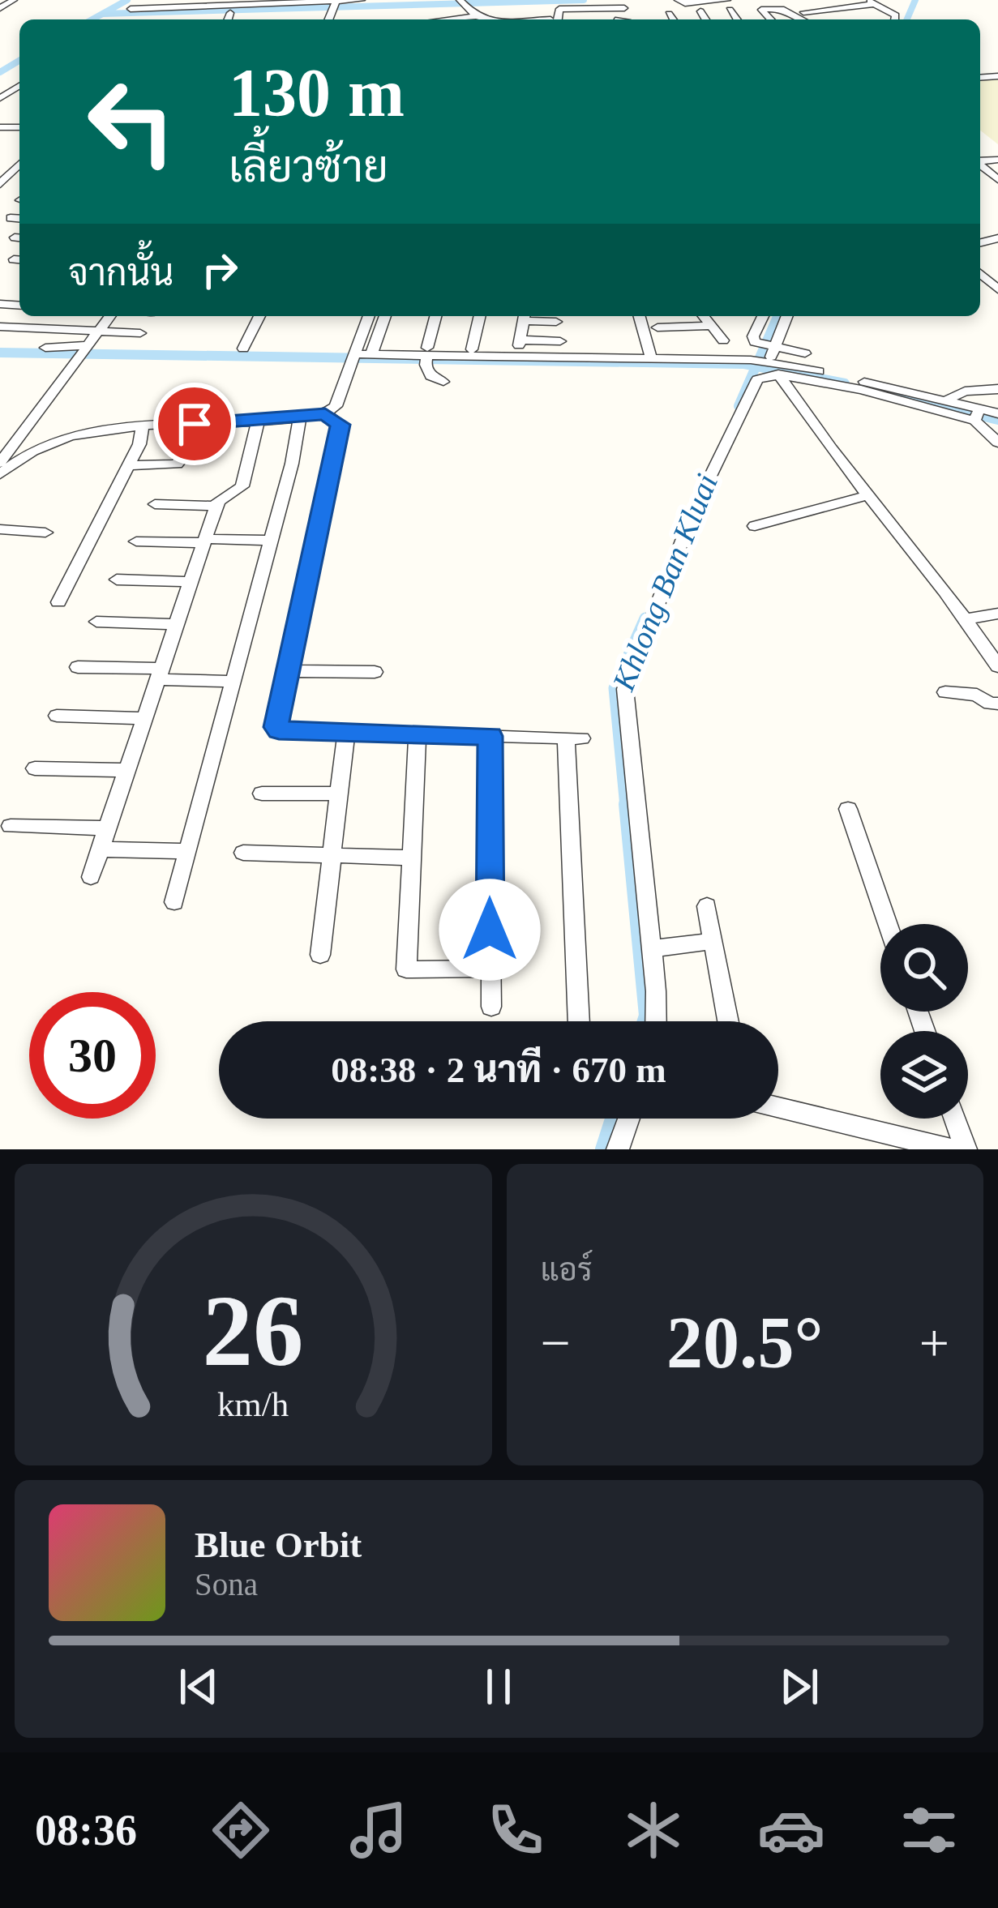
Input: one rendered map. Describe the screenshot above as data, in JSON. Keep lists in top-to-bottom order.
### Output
{
  "water": ["Khlong Ban Kluai"],
  "page": {
    "turn": ["130 m", "เลี้ยวซ้าย"],
    "then": "จากนั้น",
    "limit": "30",
    "trip": "08:38 · 2 นาที · 670 m",
    "tile": "แอร์",
    "heat": ["−", "20.5°", "+"],
    "song": ["Blue Orbit", "Sona"],
    "tabs": "08:36",
    "gauge": ["26", "km/h"]
  }
}
